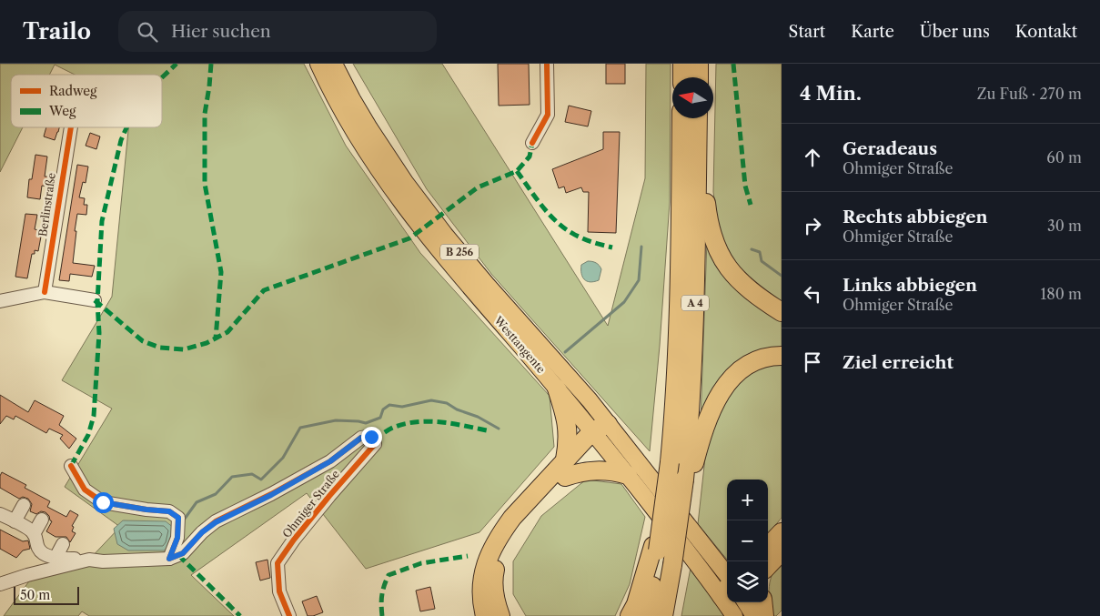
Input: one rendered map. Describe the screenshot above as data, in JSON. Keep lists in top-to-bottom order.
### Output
{
  "streets": {
    "highway": ["A 4"],
    "main road": ["B 256", "Westtangente"],
    "street": ["Berlinstraße", "Ohmiger Straße"]
  },
  "legend": ["Radweg", "Weg"],
  "scale_bar": "50 m",
  "north": "left",
  "page": {
    "header": "Trailo",
    "search": "Hier suchen",
    "nav": [
      "Start",
      "Karte",
      "Über uns",
      "Kontakt"
    ],
    "heading": ["4 Min.", "Zu Fuß · 270 m"],
    "list": [
      ["Geradeaus", "Ohmiger Straße", "60 m"],
      ["Rechts abbiegen", "Ohmiger Straße", "30 m"],
      ["Links abbiegen", "Ohmiger Straße", "180 m"],
      "Ziel erreicht"
    ],
    "map_buttons": ["+", "−"],
    "scale": "50 m"
  }
}
